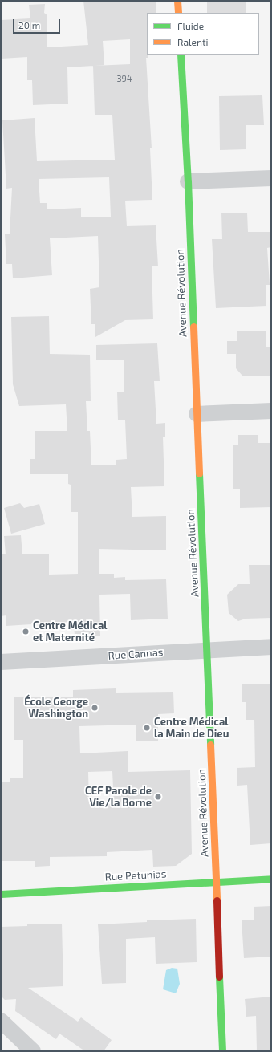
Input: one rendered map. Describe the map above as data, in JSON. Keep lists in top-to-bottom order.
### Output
{
  "streets": {
    "street": ["Avenue Révolution", "Rue Cannas", "Rue Petunias"]
  },
  "crossings": [
    ["Avenue Révolution", "Rue Cannas"],
    ["Avenue Révolution", "Rue Petunias"]
  ],
  "places": [
    "Centre Médical et Maternité",
    "École George Washington",
    "Centre Médical la Main de Dieu",
    "CEF Parole de Vie/la Borne"
  ],
  "house_numbers": ["394"],
  "legend": ["Fluide", "Ralenti"],
  "scale_bar": "20 m"
}
